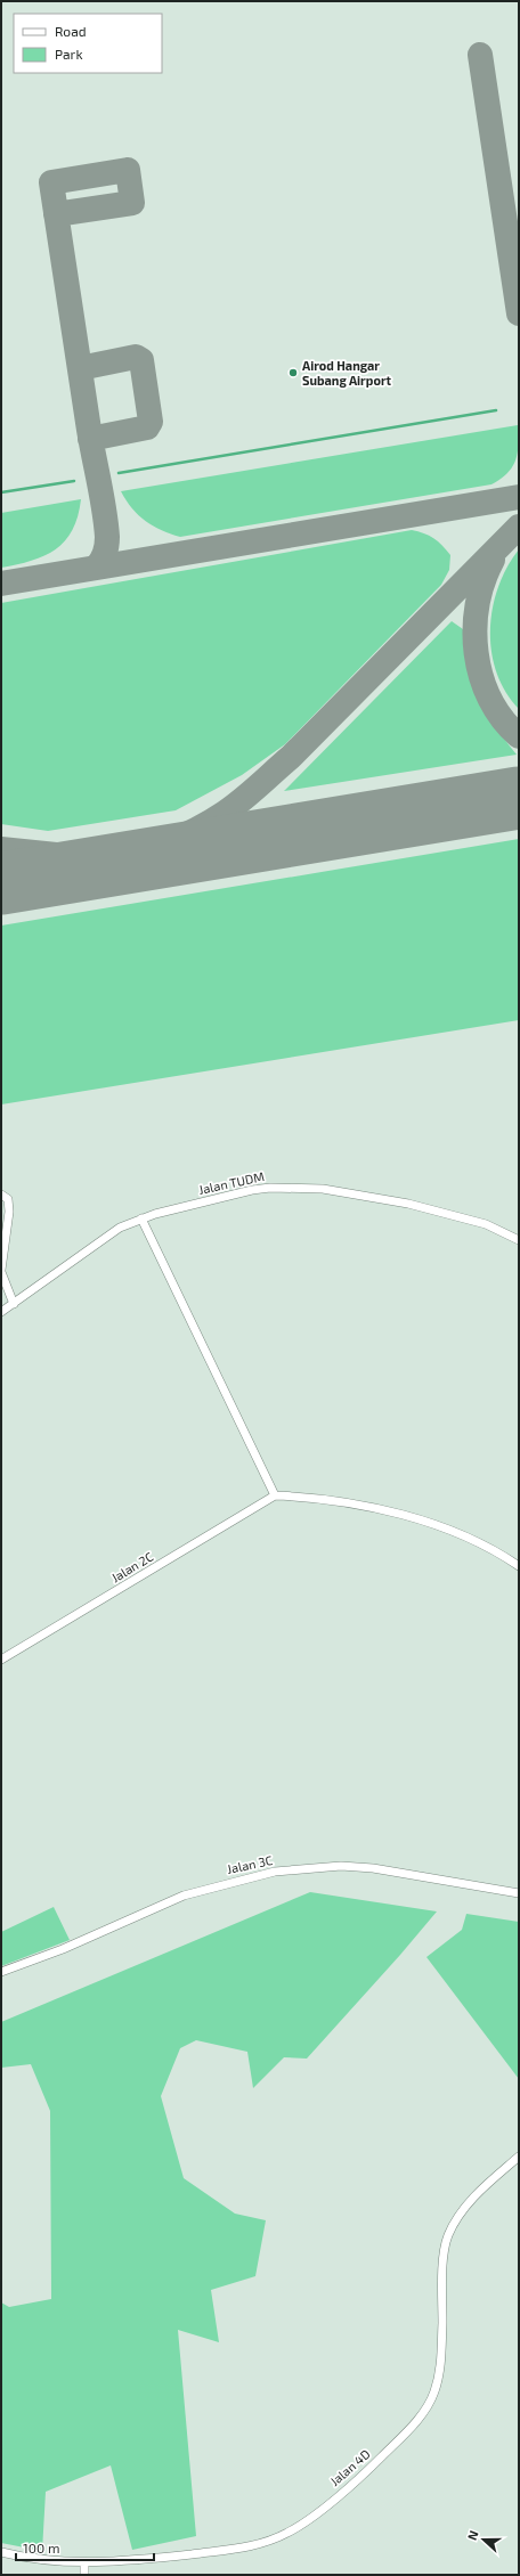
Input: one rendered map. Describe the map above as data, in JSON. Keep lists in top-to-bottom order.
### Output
{
  "streets": {
    "street": [
      "Jalan TUDM",
      "Jalan 2C",
      "Jalan 3C",
      "Jalan 4D"
    ]
  },
  "places": ["Airod Hangar Subang Airport"],
  "legend": ["Road", "Park"],
  "scale_bar": "100 m",
  "north": "left"
}
